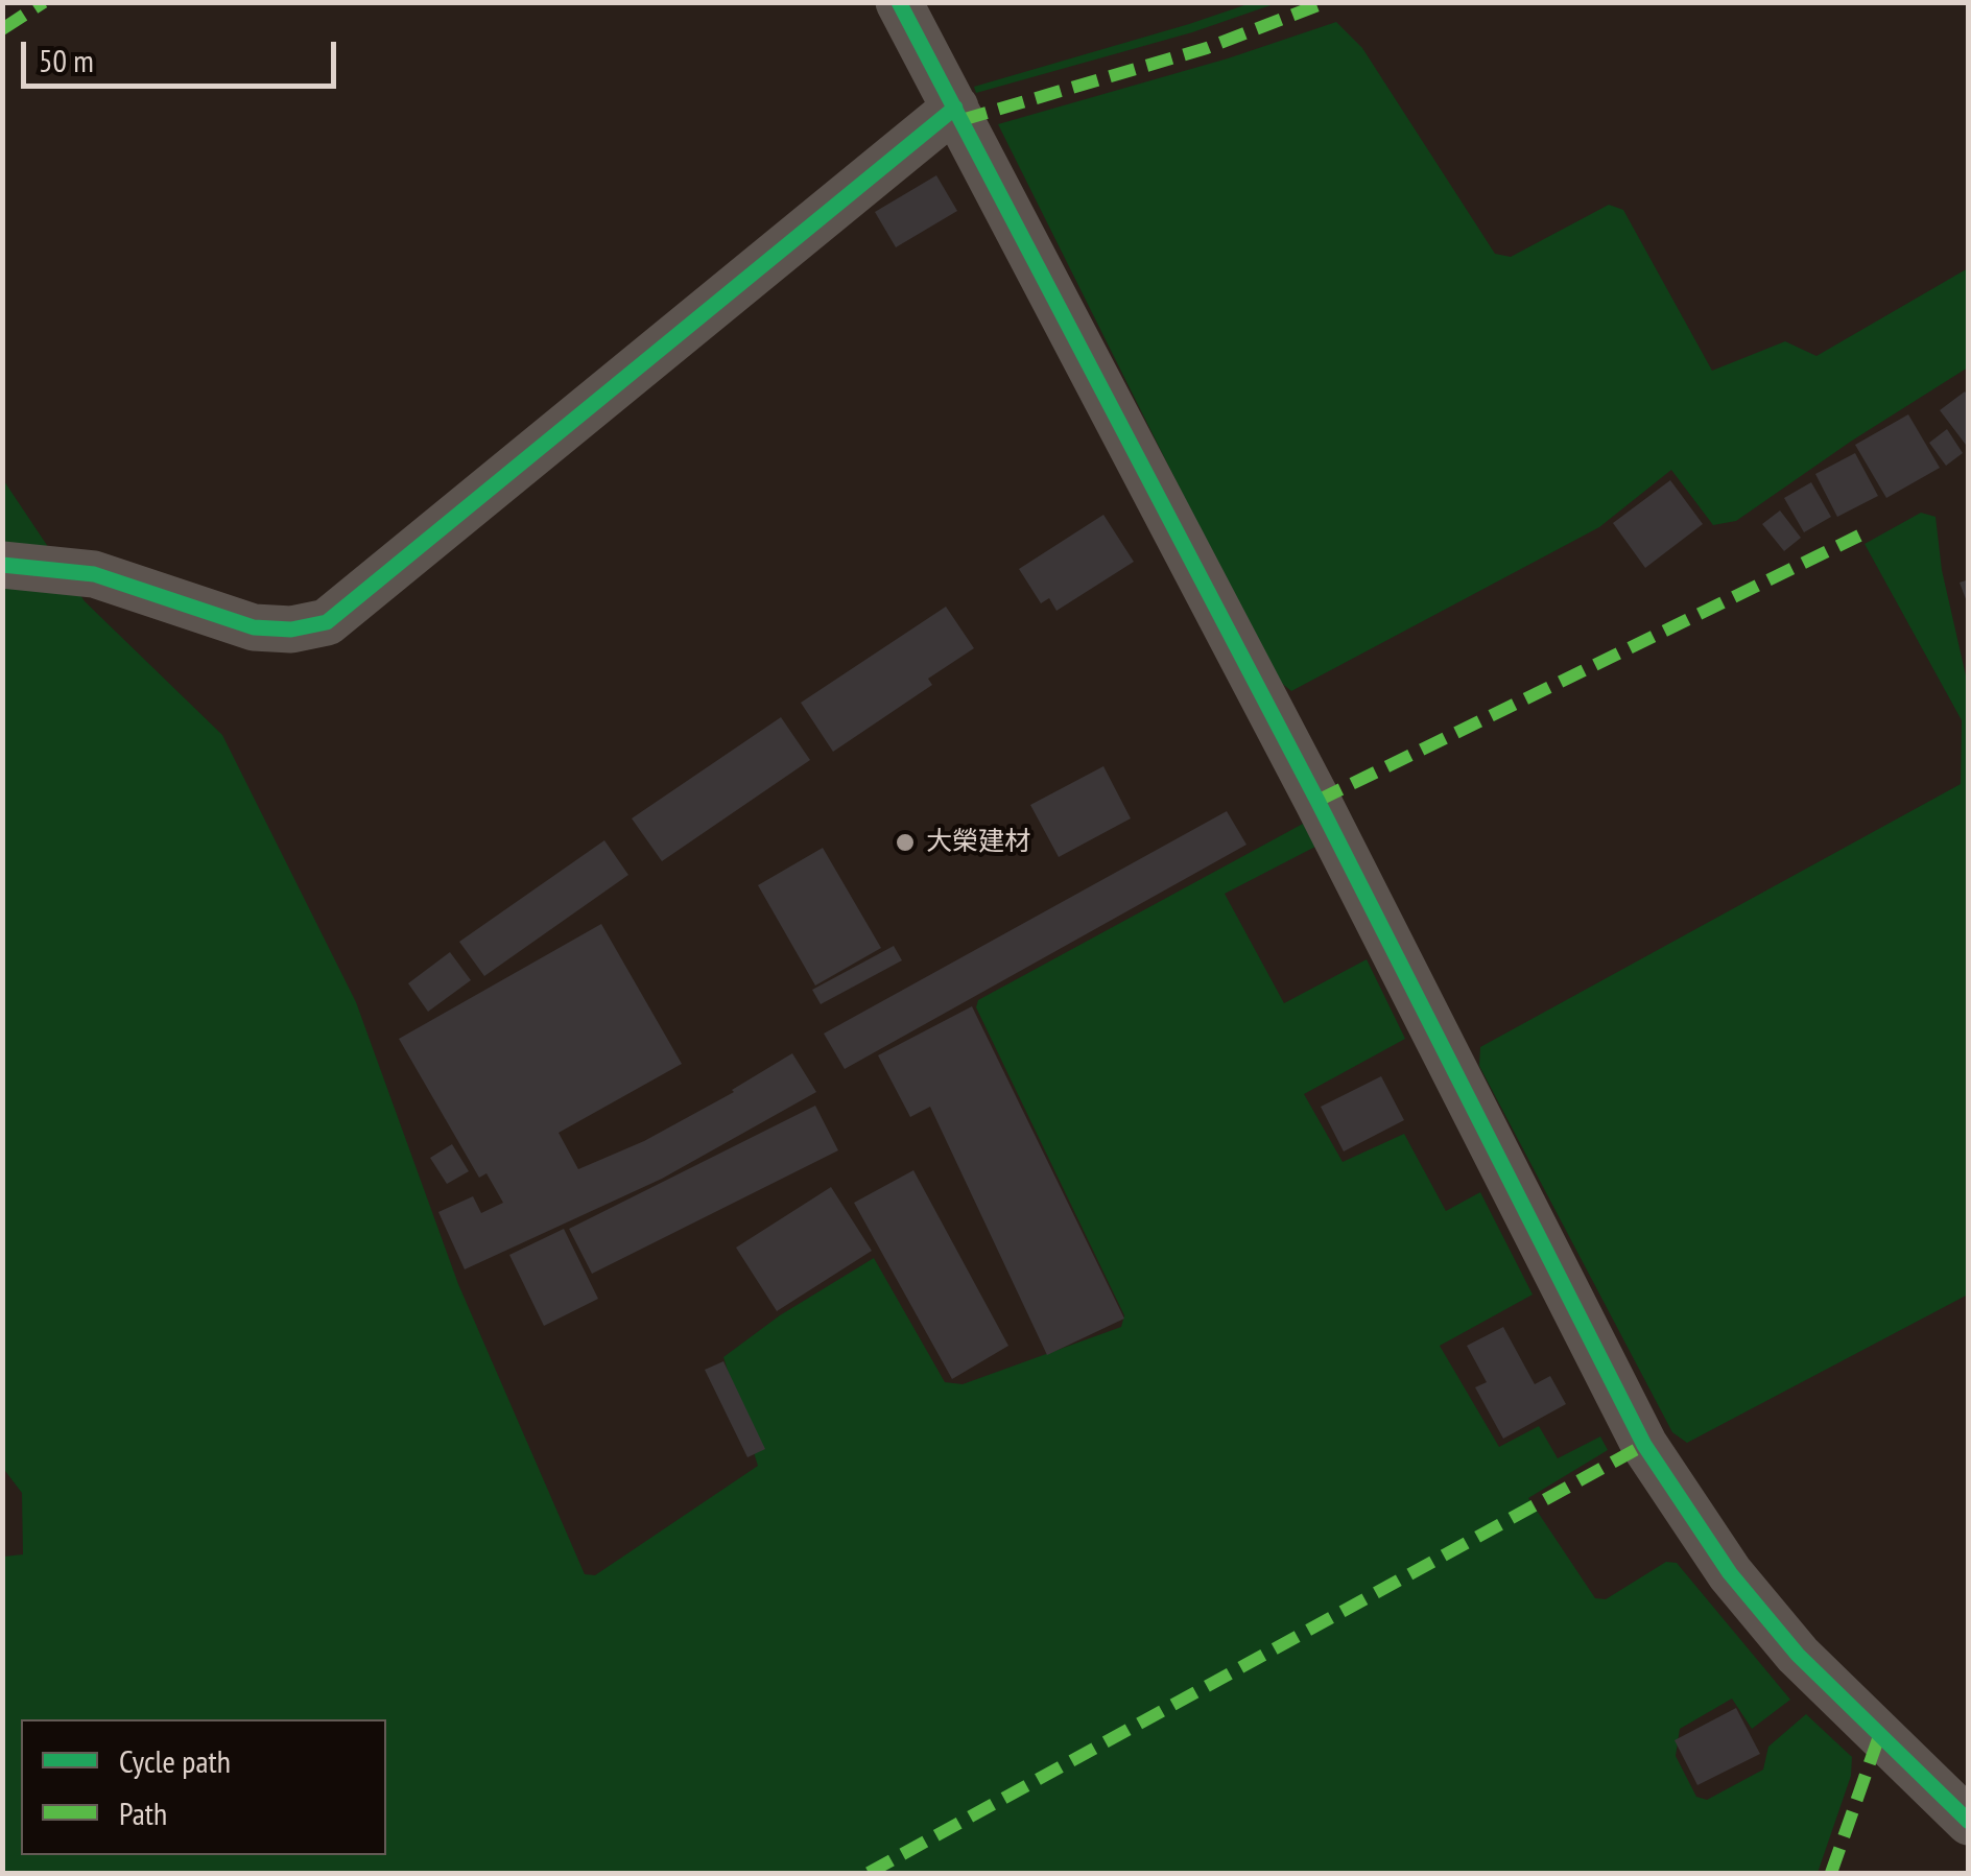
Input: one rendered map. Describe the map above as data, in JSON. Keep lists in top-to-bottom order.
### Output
{
  "places": ["大榮建材"],
  "legend": ["Cycle path", "Path"],
  "scale_bar": "50 m"
}
